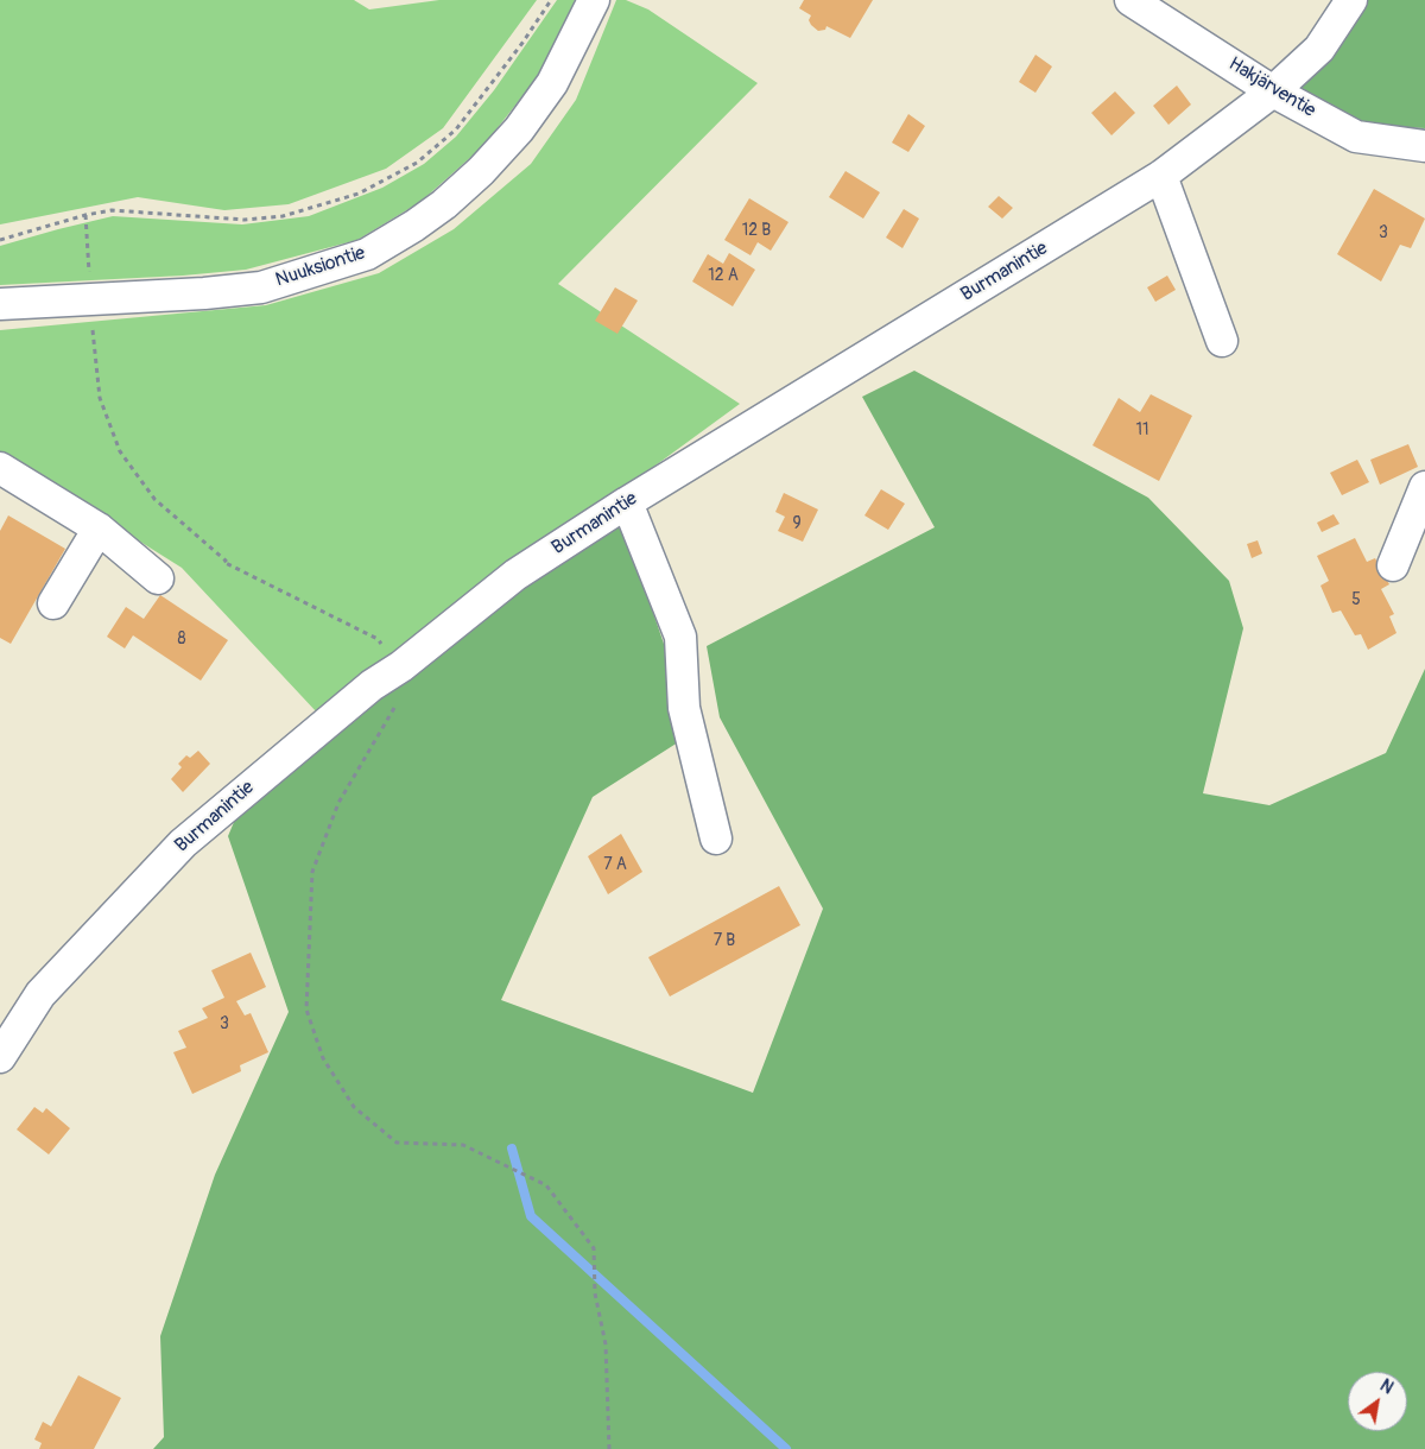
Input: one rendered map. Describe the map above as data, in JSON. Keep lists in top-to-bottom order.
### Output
{
  "streets": {
    "street": ["Hakjärventie", "Nuuksiontie", "Burmanintie"]
  },
  "crossings": [
    ["Hakjärventie", "Burmanintie"]
  ],
  "house_numbers": [
    "12 B",
    "3",
    "12 A",
    "11",
    "9",
    "5",
    "8",
    "7 A",
    "7 B",
    "3"
  ],
  "north": "top right"
}
